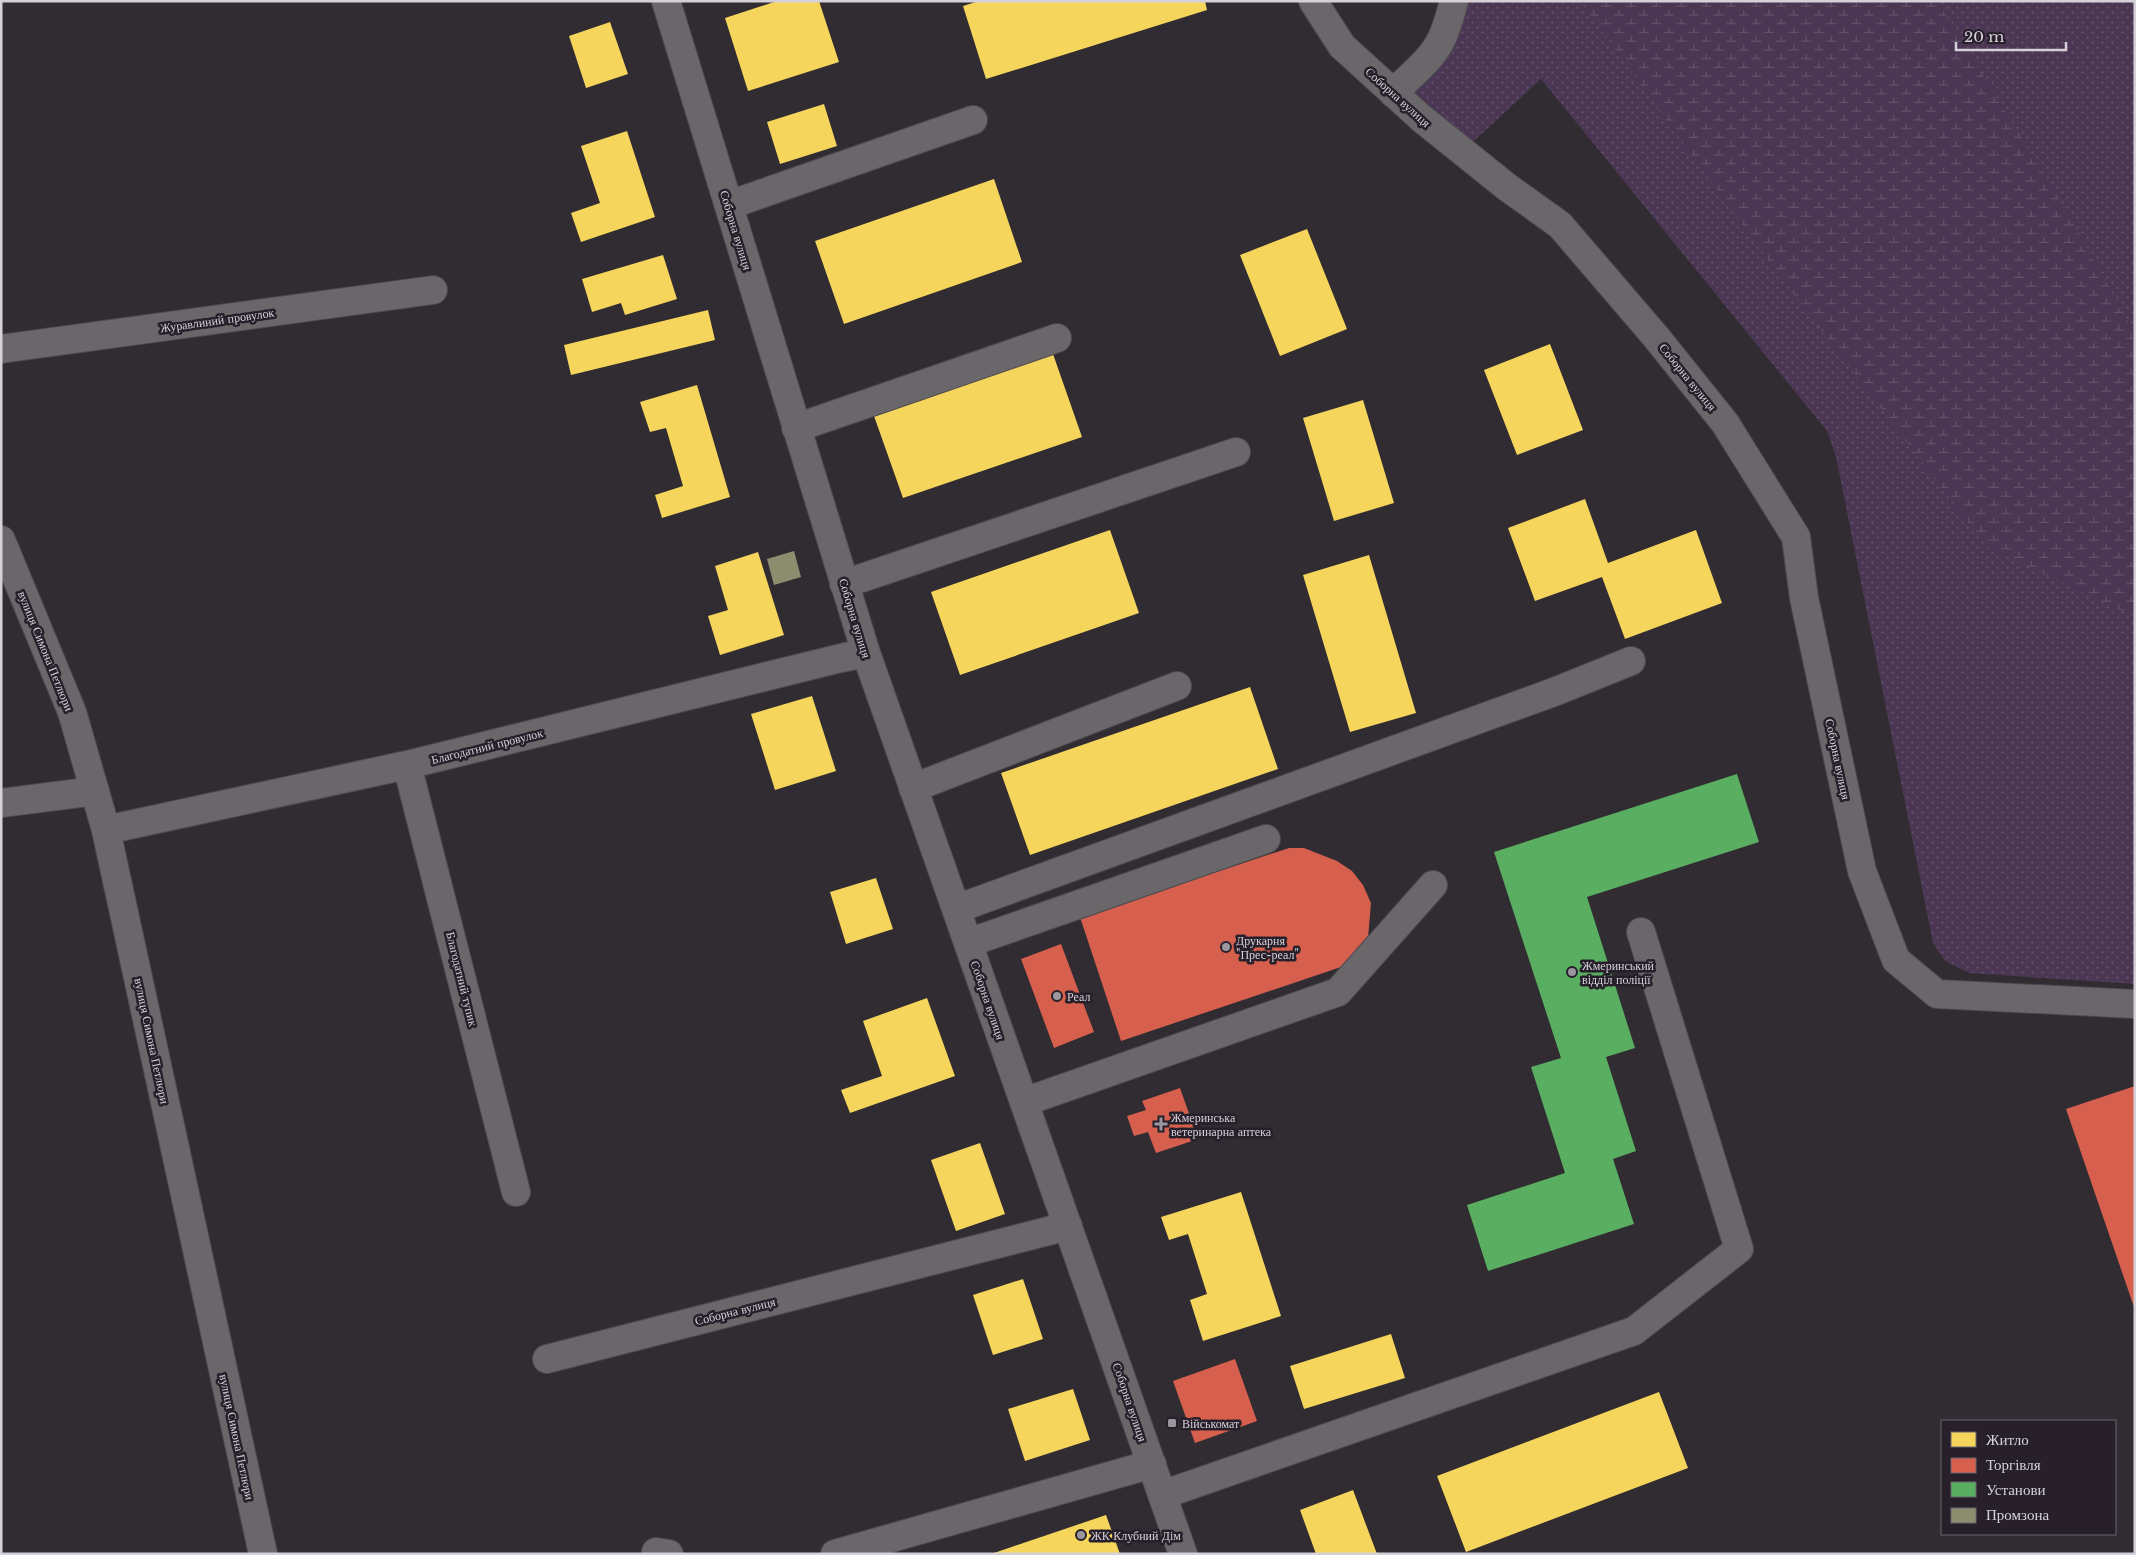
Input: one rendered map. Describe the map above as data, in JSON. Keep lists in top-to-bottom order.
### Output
{
  "streets": {
    "street": [
      "Соборна вулиця",
      "Журавлиний провулок",
      "вулиця Симона Петлюри",
      "Благодатний провулок",
      "Благодатний тупик"
    ]
  },
  "crossings": [
    ["Соборна вулиця", "Благодатний провулок"],
    ["вулиця Симона Петлюри", "Благодатний провулок"],
    ["Благодатний провулок", "Благодатний тупик"]
  ],
  "places": {
    "other": [
      "Друкарня \"Прес-реал\"",
      "Жмеринський відділ поліції",
      "Реал",
      "ЖК Клубний Дім"
    ],
    "health": ["Жмеринська ветеринарна аптека"],
    "transit": ["Військомат"]
  },
  "legend": [
    "Житло",
    "Торгівля",
    "Установи",
    "Промзона"
  ],
  "scale_bar": "20 m"
}
